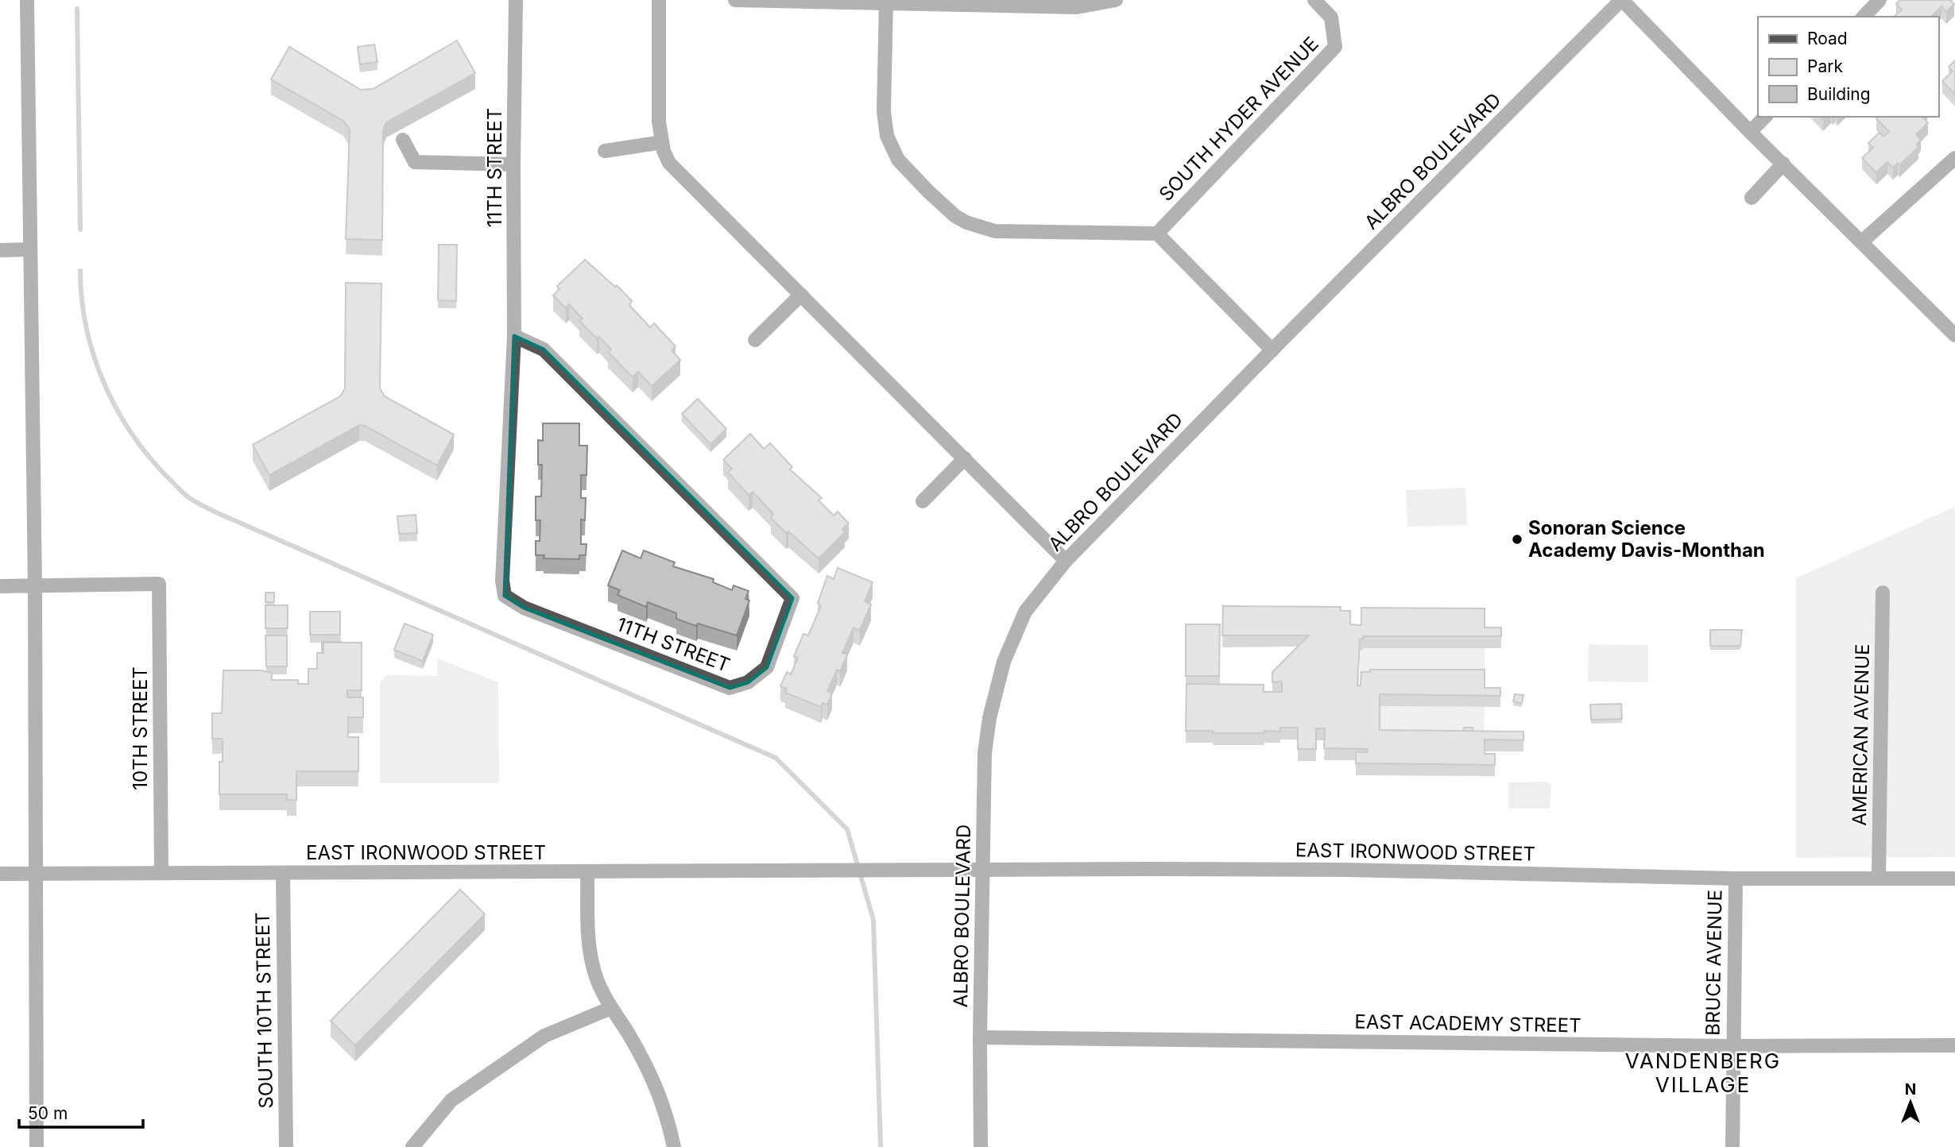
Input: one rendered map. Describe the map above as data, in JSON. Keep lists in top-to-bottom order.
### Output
{
  "streets": {
    "street": [
      "SOUTH HYDER AVENUE",
      "ALBRO BOULEVARD",
      "11TH STREET",
      "10TH STREET",
      "AMERICAN AVENUE",
      "EAST IRONWOOD STREET",
      "BRUCE AVENUE",
      "SOUTH 10TH STREET",
      "EAST ACADEMY STREET"
    ]
  },
  "crossings": [
    ["ALBRO BOULEVARD", "EAST IRONWOOD STREET"],
    ["ALBRO BOULEVARD", "EAST ACADEMY STREET"],
    ["10TH STREET", "EAST IRONWOOD STREET"],
    ["AMERICAN AVENUE", "EAST IRONWOOD STREET"],
    ["EAST IRONWOOD STREET", "BRUCE AVENUE"],
    ["EAST IRONWOOD STREET", "SOUTH 10TH STREET"],
    ["BRUCE AVENUE", "EAST ACADEMY STREET"]
  ],
  "districts": ["VANDENBERG VILLAGE"],
  "places": ["Sonoran Science Academy Davis-Monthan"],
  "legend": ["Road", "Park", "Building"],
  "scale_bar": "50 m",
  "north": "top"
}
